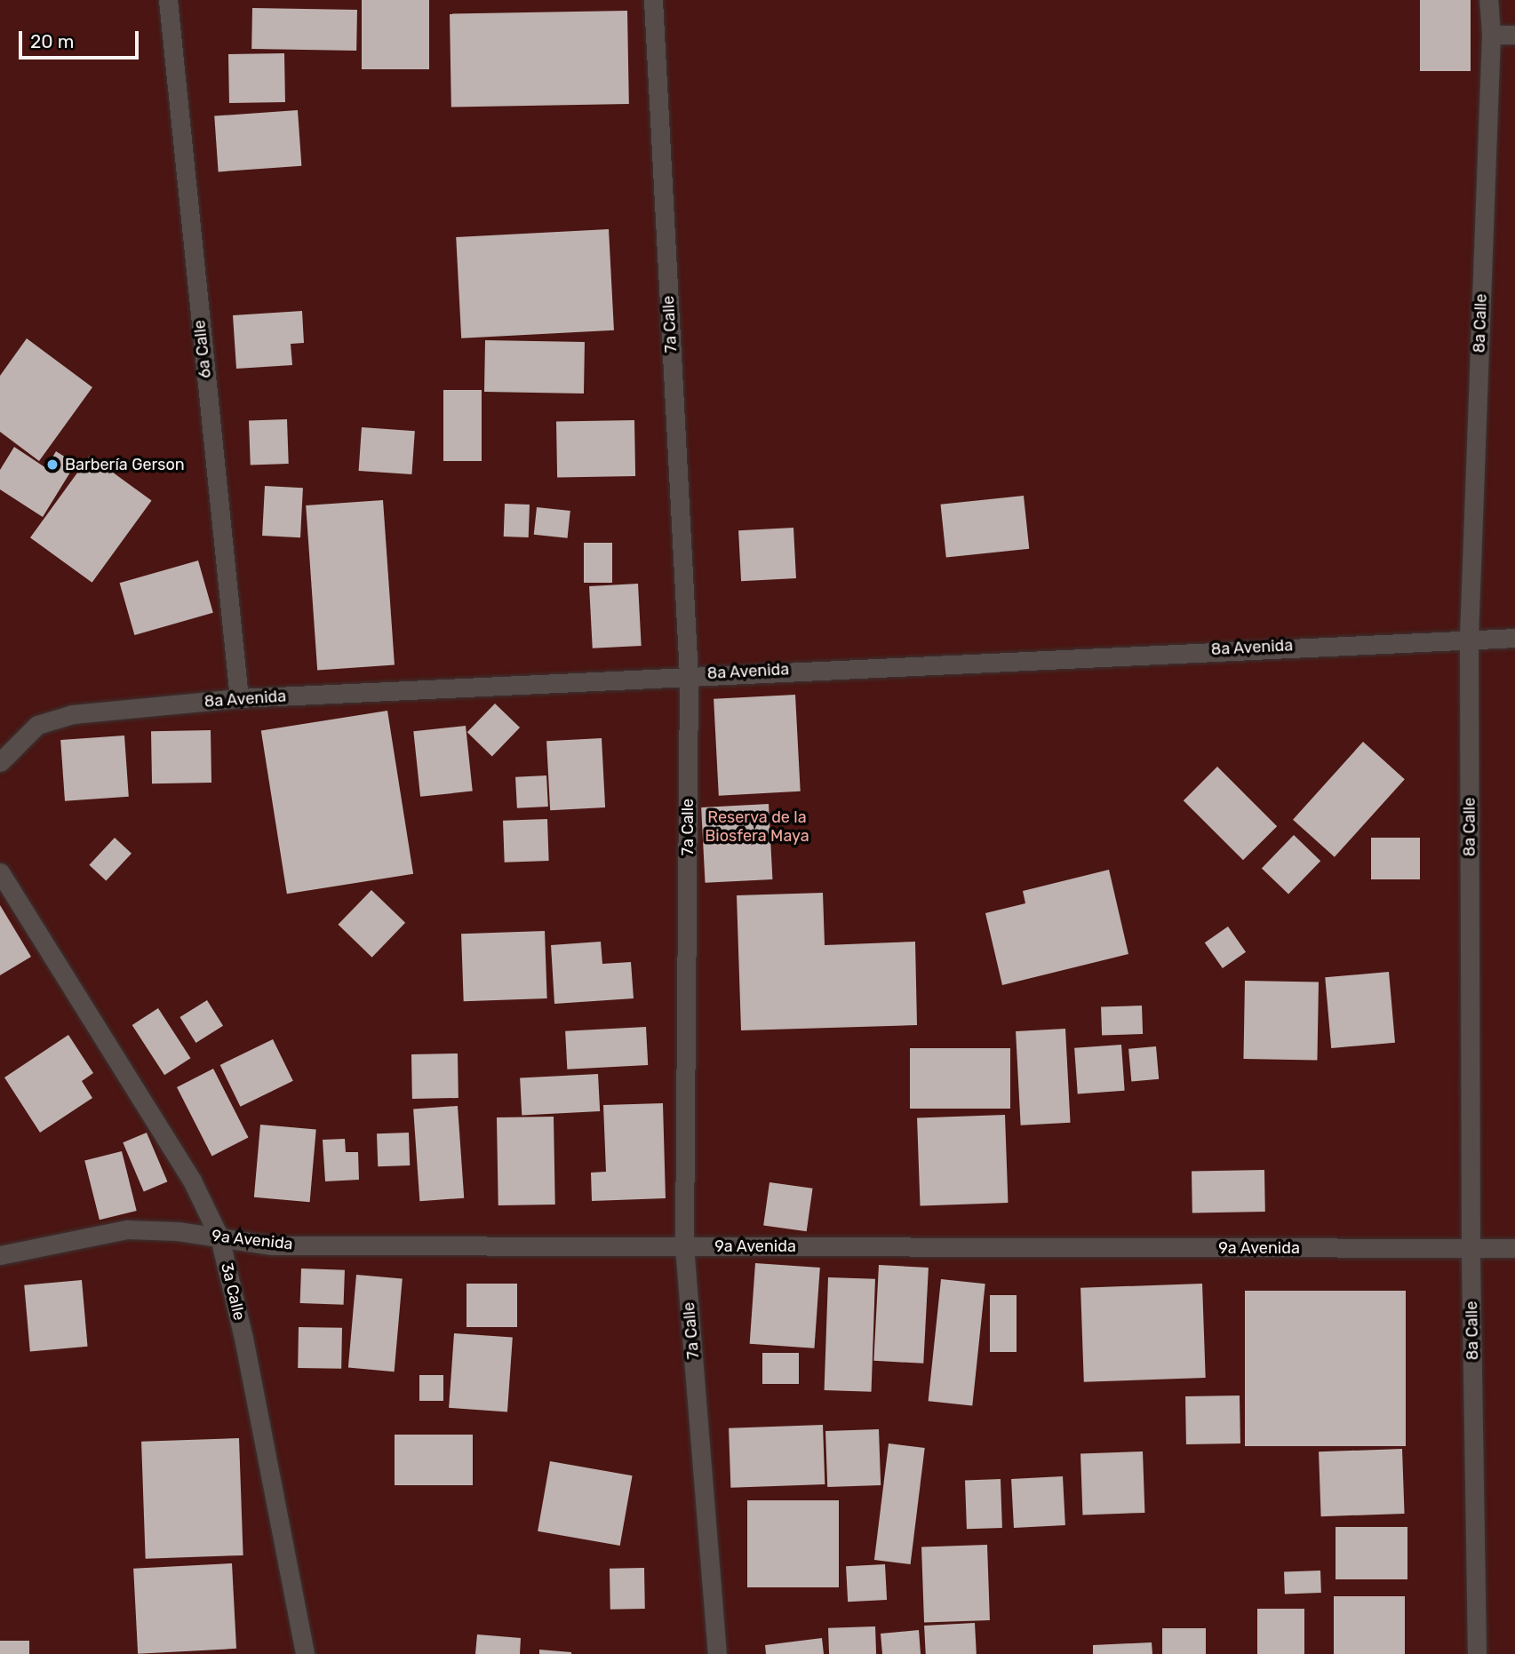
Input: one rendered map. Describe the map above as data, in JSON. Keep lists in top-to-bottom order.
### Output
{
  "streets": {
    "street": [
      "8a Calle",
      "7a Calle",
      "6a Calle",
      "8a Avenida",
      "9a Avenida",
      "3a Calle"
    ]
  },
  "crossings": [
    ["8a Calle", "8a Avenida"],
    ["8a Calle", "9a Avenida"],
    ["7a Calle", "8a Avenida"],
    ["7a Calle", "9a Avenida"],
    ["6a Calle", "8a Avenida"],
    ["9a Avenida", "3a Calle"]
  ],
  "parks": ["Reserva de la Biosfera Maya"],
  "places": ["Barbería Gerson"],
  "scale_bar": "20 m"
}
